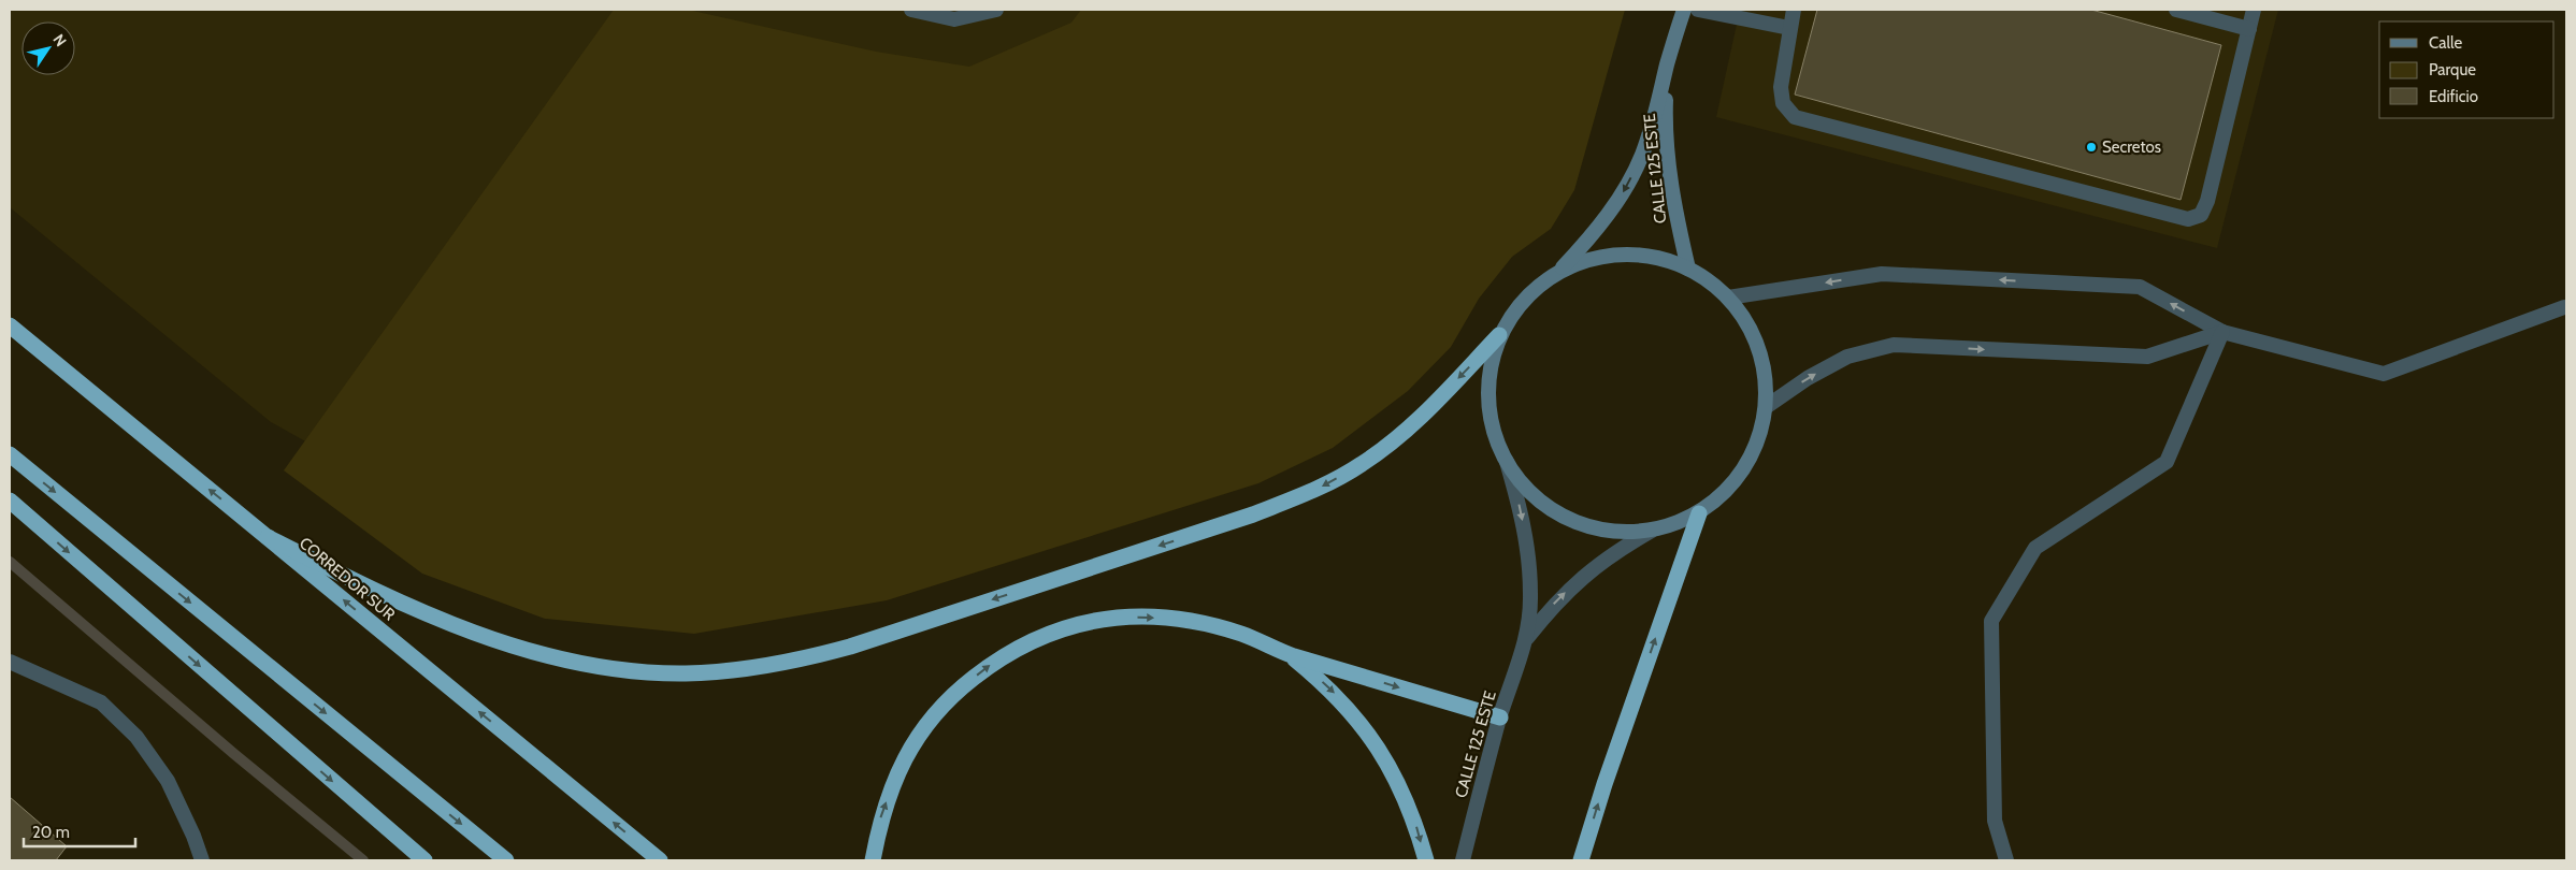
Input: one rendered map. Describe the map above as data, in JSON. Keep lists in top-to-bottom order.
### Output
{
  "streets": {
    "highway": ["CORREDOR SUR"],
    "main road": ["CALLE 125 ESTE"]
  },
  "places": ["Secretos"],
  "legend": ["Calle", "Parque", "Edificio"],
  "scale_bar": "20 m",
  "north": "top right"
}
